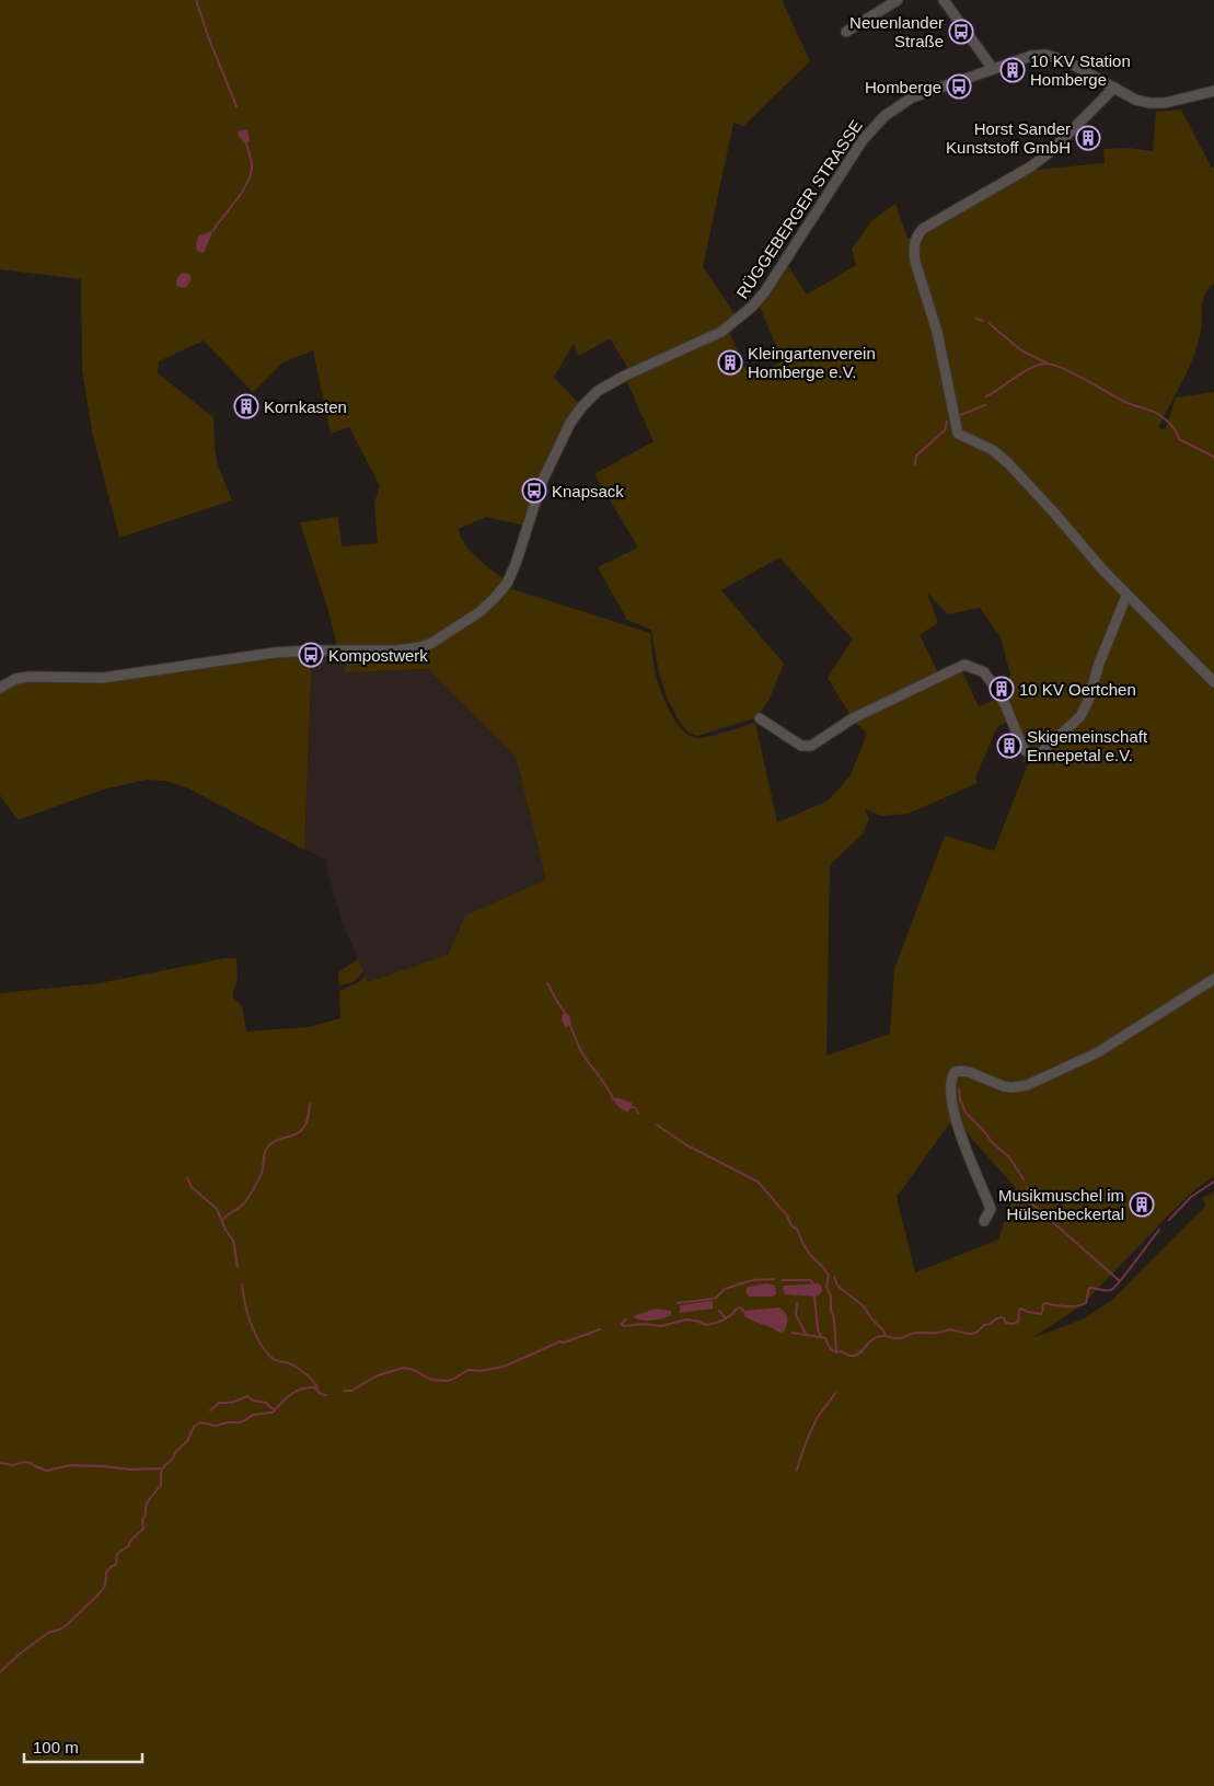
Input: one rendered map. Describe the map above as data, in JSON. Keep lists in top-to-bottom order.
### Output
{
  "streets": {
    "street": ["RÜGGEBERGER STRASSE"]
  },
  "places": {
    "bus stop": [
      "Neuenlander Straße",
      "Homberge",
      "Knapsack",
      "Kompostwerk"
    ],
    "building": [
      "10 KV Station Homberge",
      "Horst Sander Kunststoff GmbH",
      "Kleingartenverein Homberge e.V.",
      "Kornkasten",
      "10 KV Oertchen",
      "Skigemeinschaft Ennepetal e.V.",
      "Musikmuschel im Hülsenbeckertal"
    ]
  },
  "scale_bar": "100 m"
}
